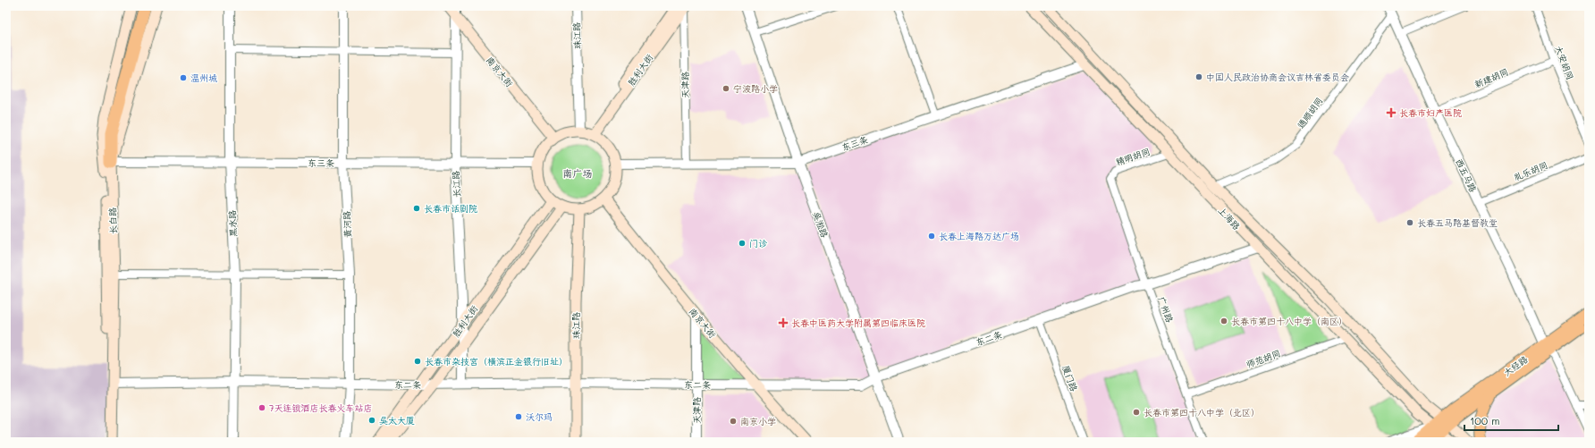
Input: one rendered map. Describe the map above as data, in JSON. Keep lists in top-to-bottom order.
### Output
{
  "streets": {
    "main road": [
      "珠江路",
      "胜利大街",
      "南京大街",
      "上海路",
      "长白路",
      "大经路"
    ],
    "street": [
      "大安胡同",
      "新建胡同",
      "天津路",
      "通顺胡同",
      "东三条",
      "精明胡同",
      "礼乐胡同",
      "西五马路",
      "长江路",
      "黑水路",
      "黄河路",
      "吴淞路",
      "广州路",
      "东二条",
      "师范胡同",
      "厦门路"
    ]
  },
  "crossings": [
    ["珠江路", "胜利大街"],
    ["珠江路", "南京大街"],
    ["珠江路", "东三条"],
    ["珠江路", "东二条"],
    ["大安胡同", "新建胡同"],
    ["胜利大街", "南京大街"],
    ["胜利大街", "天津路"],
    ["胜利大街", "东三条"],
    ["胜利大街", "长江路"],
    ["胜利大街", "东二条"],
    ["南京大街", "天津路"],
    ["南京大街", "东三条"],
    ["南京大街", "长江路"],
    ["南京大街", "东二条"],
    ["新建胡同", "西五马路"],
    ["天津路", "东三条"],
    ["天津路", "东二条"],
    ["通顺胡同", "西五马路"],
    ["通顺胡同", "上海路"],
    ["东三条", "长江路"],
    ["东三条", "上海路"],
    ["东三条", "长白路"],
    ["东三条", "黑水路"],
    ["东三条", "黄河路"],
    ["东三条", "吴淞路"],
    ["精明胡同", "上海路"],
    ["精明胡同", "广州路"],
    ["礼乐胡同", "西五马路"],
    ["西五马路", "大经路"],
    ["长江路", "东二条"],
    ["上海路", "东二条"],
    ["上海路", "师范胡同"],
    ["上海路", "大经路"],
    ["长白路", "东二条"],
    ["黑水路", "东二条"],
    ["黄河路", "东二条"],
    ["吴淞路", "东二条"],
    ["广州路", "东二条"],
    ["广州路", "师范胡同"],
    ["东二条", "厦门路"]
  ],
  "districts": ["南广场"],
  "places": {
    "other": [
      "中国人民政治协商会议吉林省委员会",
      "温州城",
      "宁波路小学",
      "长春市话剧院",
      "长春五马路基督教堂",
      "长春上海路万达广场",
      "门诊",
      "长春市第四十八中学（南区）",
      "长春市杂技宫（横滨正金银行旧址）",
      "7天连锁酒店长春火车站店",
      "长春市第四十八中学（北区）",
      "沃尔玛",
      "吴太大厦",
      "南京小学"
    ],
    "health": ["长春市妇产医院", "长春中医药大学附属第四临床医院"]
  },
  "scale_bar": "100 m"
}
